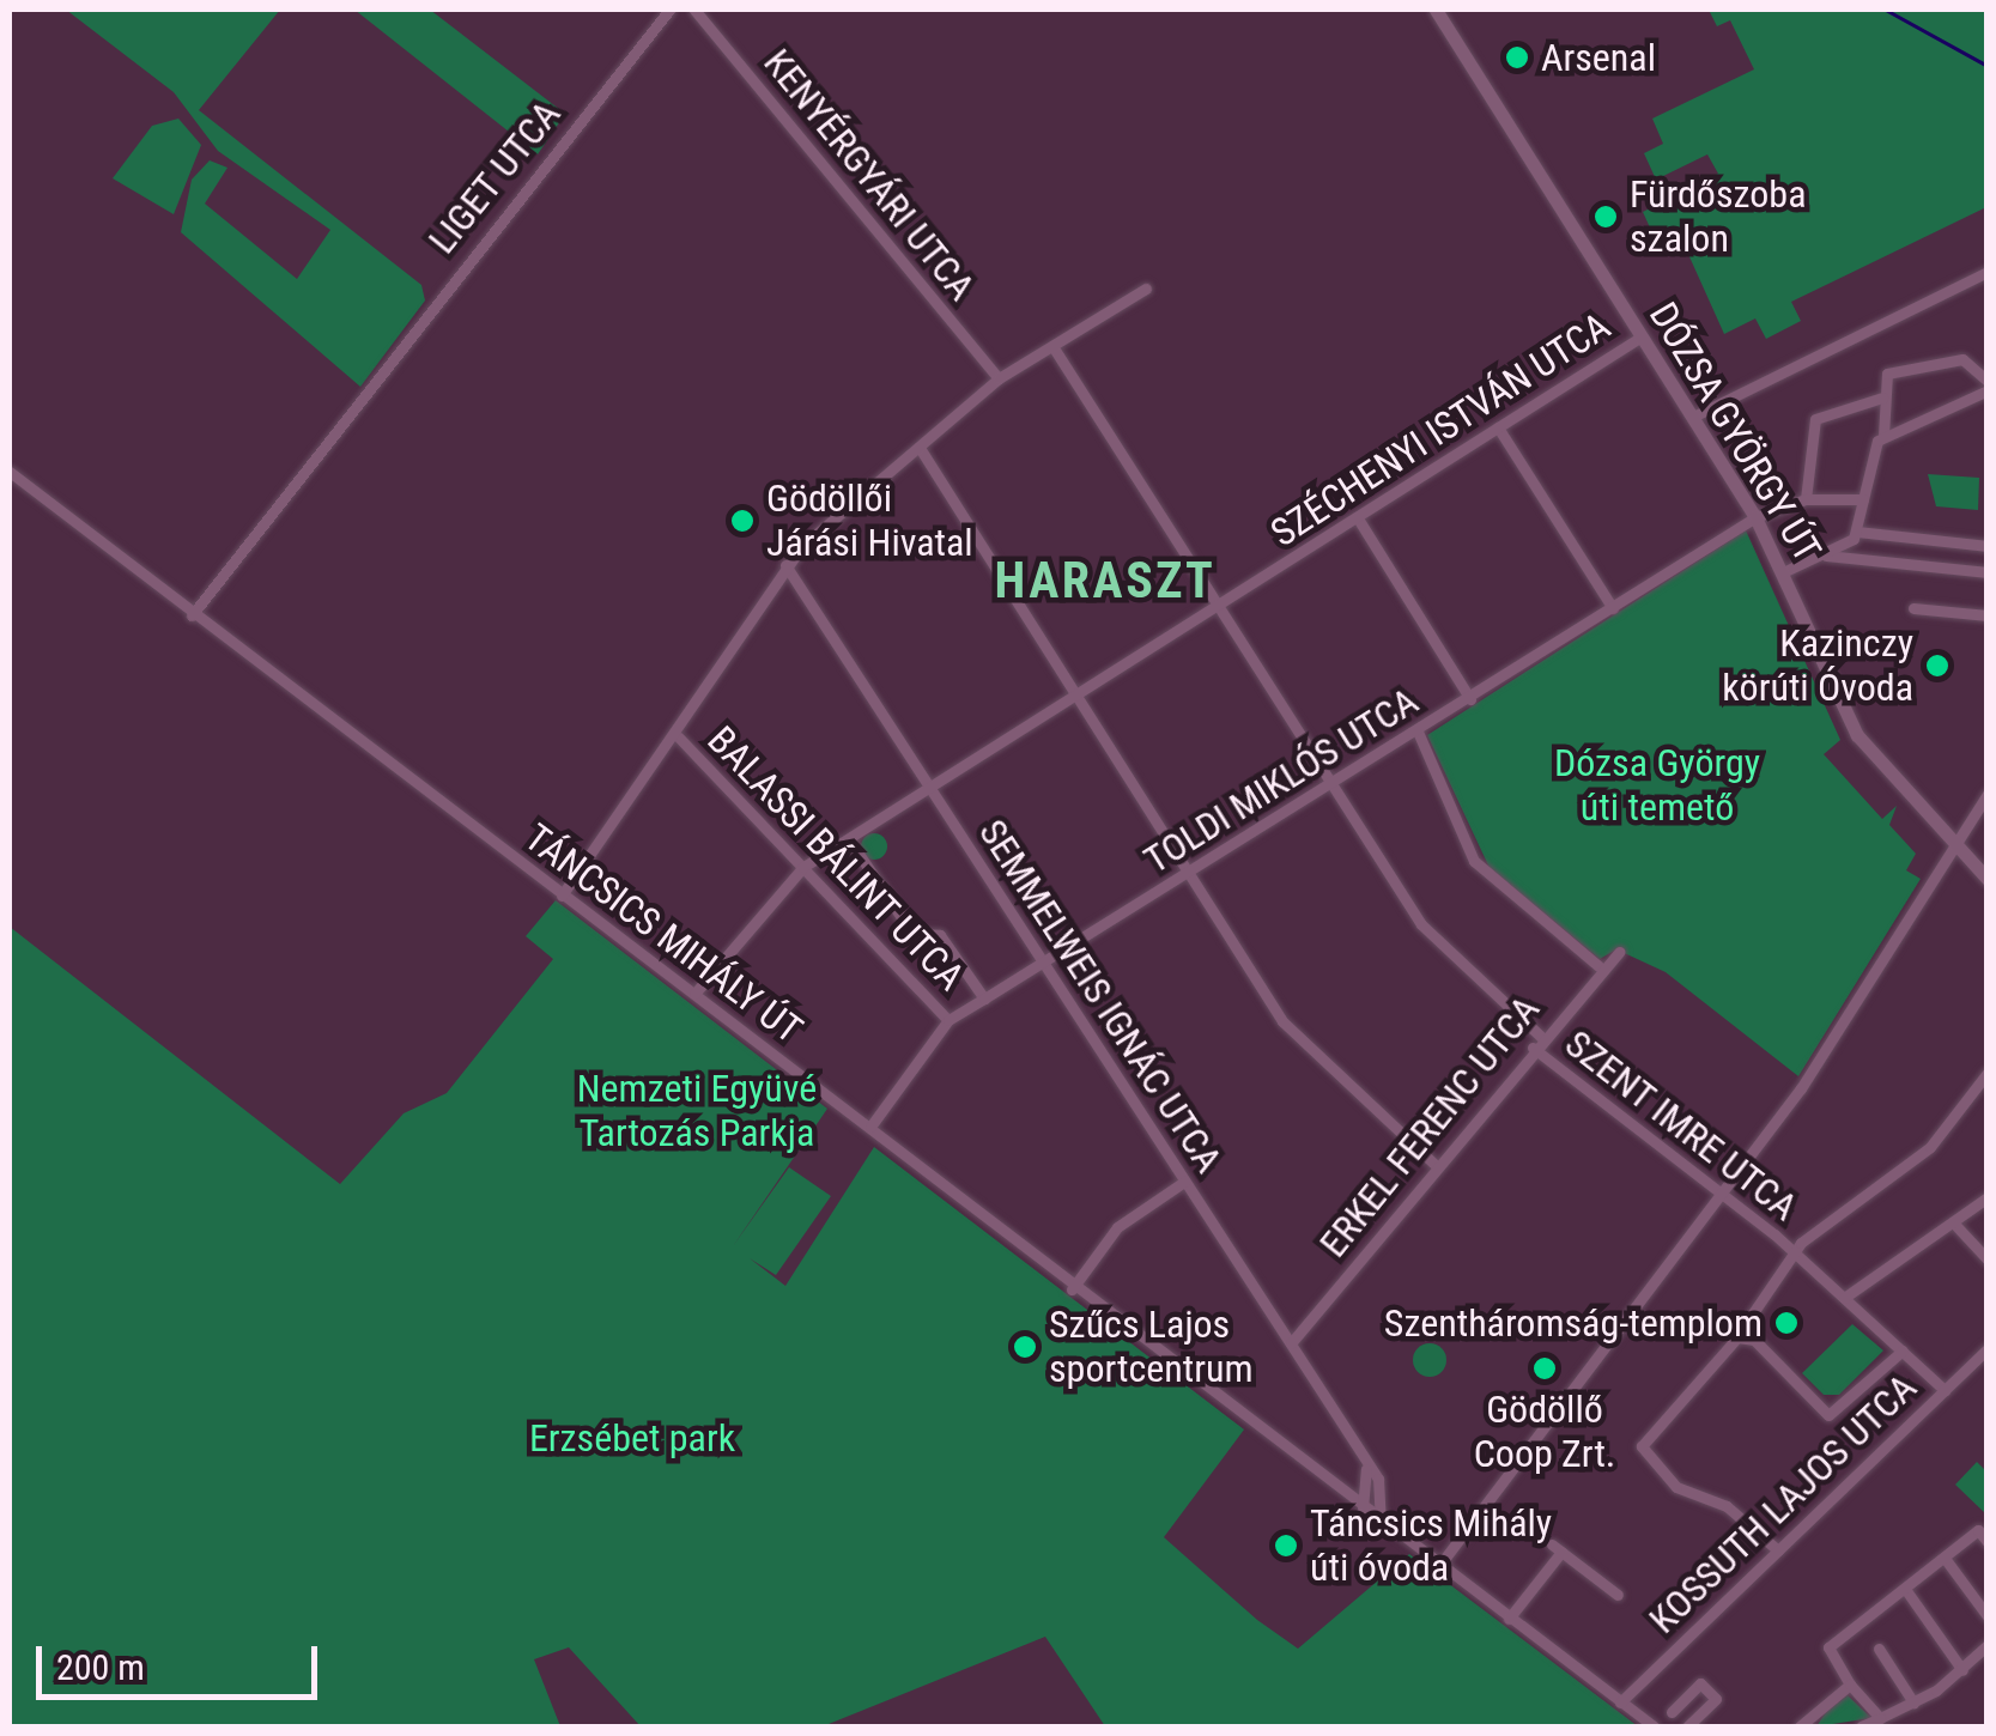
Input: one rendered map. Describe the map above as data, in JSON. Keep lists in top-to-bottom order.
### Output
{
  "streets": {
    "main road": ["DÓZSA GYÖRGY ÚT"],
    "street": [
      "KENYÉRGYÁRI UTCA",
      "LIGET UTCA",
      "SZÉCHENYI ISTVÁN UTCA",
      "TOLDI MIKLÓS UTCA",
      "BALASSI BÁLINT UTCA",
      "TÁNCSICS MIHÁLY ÚT",
      "SEMMELWEIS IGNÁC UTCA",
      "SZENT IMRE UTCA",
      "ERKEL FERENC UTCA",
      "KOSSUTH LAJOS UTCA"
    ]
  },
  "crossings": [
    ["LIGET UTCA", "TÁNCSICS MIHÁLY ÚT"],
    ["SZÉCHENYI ISTVÁN UTCA", "DÓZSA GYÖRGY ÚT"],
    ["SZÉCHENYI ISTVÁN UTCA", "BALASSI BÁLINT UTCA"],
    ["SZÉCHENYI ISTVÁN UTCA", "TÁNCSICS MIHÁLY ÚT"],
    ["SZÉCHENYI ISTVÁN UTCA", "SEMMELWEIS IGNÁC UTCA"],
    ["DÓZSA GYÖRGY ÚT", "TOLDI MIKLÓS UTCA"],
    ["TOLDI MIKLÓS UTCA", "BALASSI BÁLINT UTCA"],
    ["TOLDI MIKLÓS UTCA", "TÁNCSICS MIHÁLY ÚT"],
    ["TOLDI MIKLÓS UTCA", "SEMMELWEIS IGNÁC UTCA"],
    ["TÁNCSICS MIHÁLY ÚT", "SEMMELWEIS IGNÁC UTCA"],
    ["TÁNCSICS MIHÁLY ÚT", "KOSSUTH LAJOS UTCA"],
    ["SEMMELWEIS IGNÁC UTCA", "ERKEL FERENC UTCA"],
    ["SZENT IMRE UTCA", "ERKEL FERENC UTCA"],
    ["SZENT IMRE UTCA", "KOSSUTH LAJOS UTCA"]
  ],
  "districts": ["HARASZT"],
  "parks": ["Dózsa György úti temető", "Nemzeti Együvé Tartozás Parkja", "Erzsébet park"],
  "places": [
    "Arsenal",
    "Fürdőszoba szalon",
    "Gödöllői Járási Hivatal",
    "Kazinczy körúti Óvoda",
    "Szentháromság-templom",
    "Szűcs Lajos sportcentrum",
    "Gödöllő Coop Zrt.",
    "Táncsics Mihály úti óvoda"
  ],
  "scale_bar": "200 m"
}
